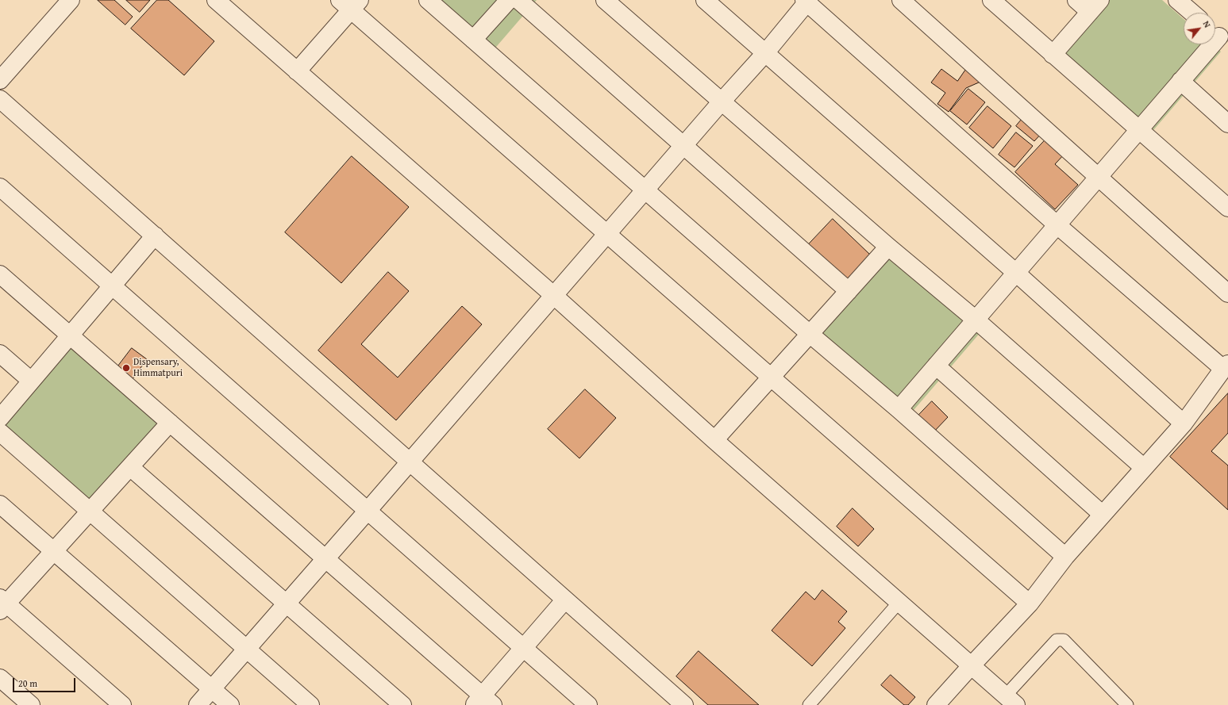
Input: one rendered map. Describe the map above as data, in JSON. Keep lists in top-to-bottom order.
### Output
{
  "places": ["Dispensary, Himmatpuri"],
  "scale_bar": "20 m",
  "north": "top right"
}
